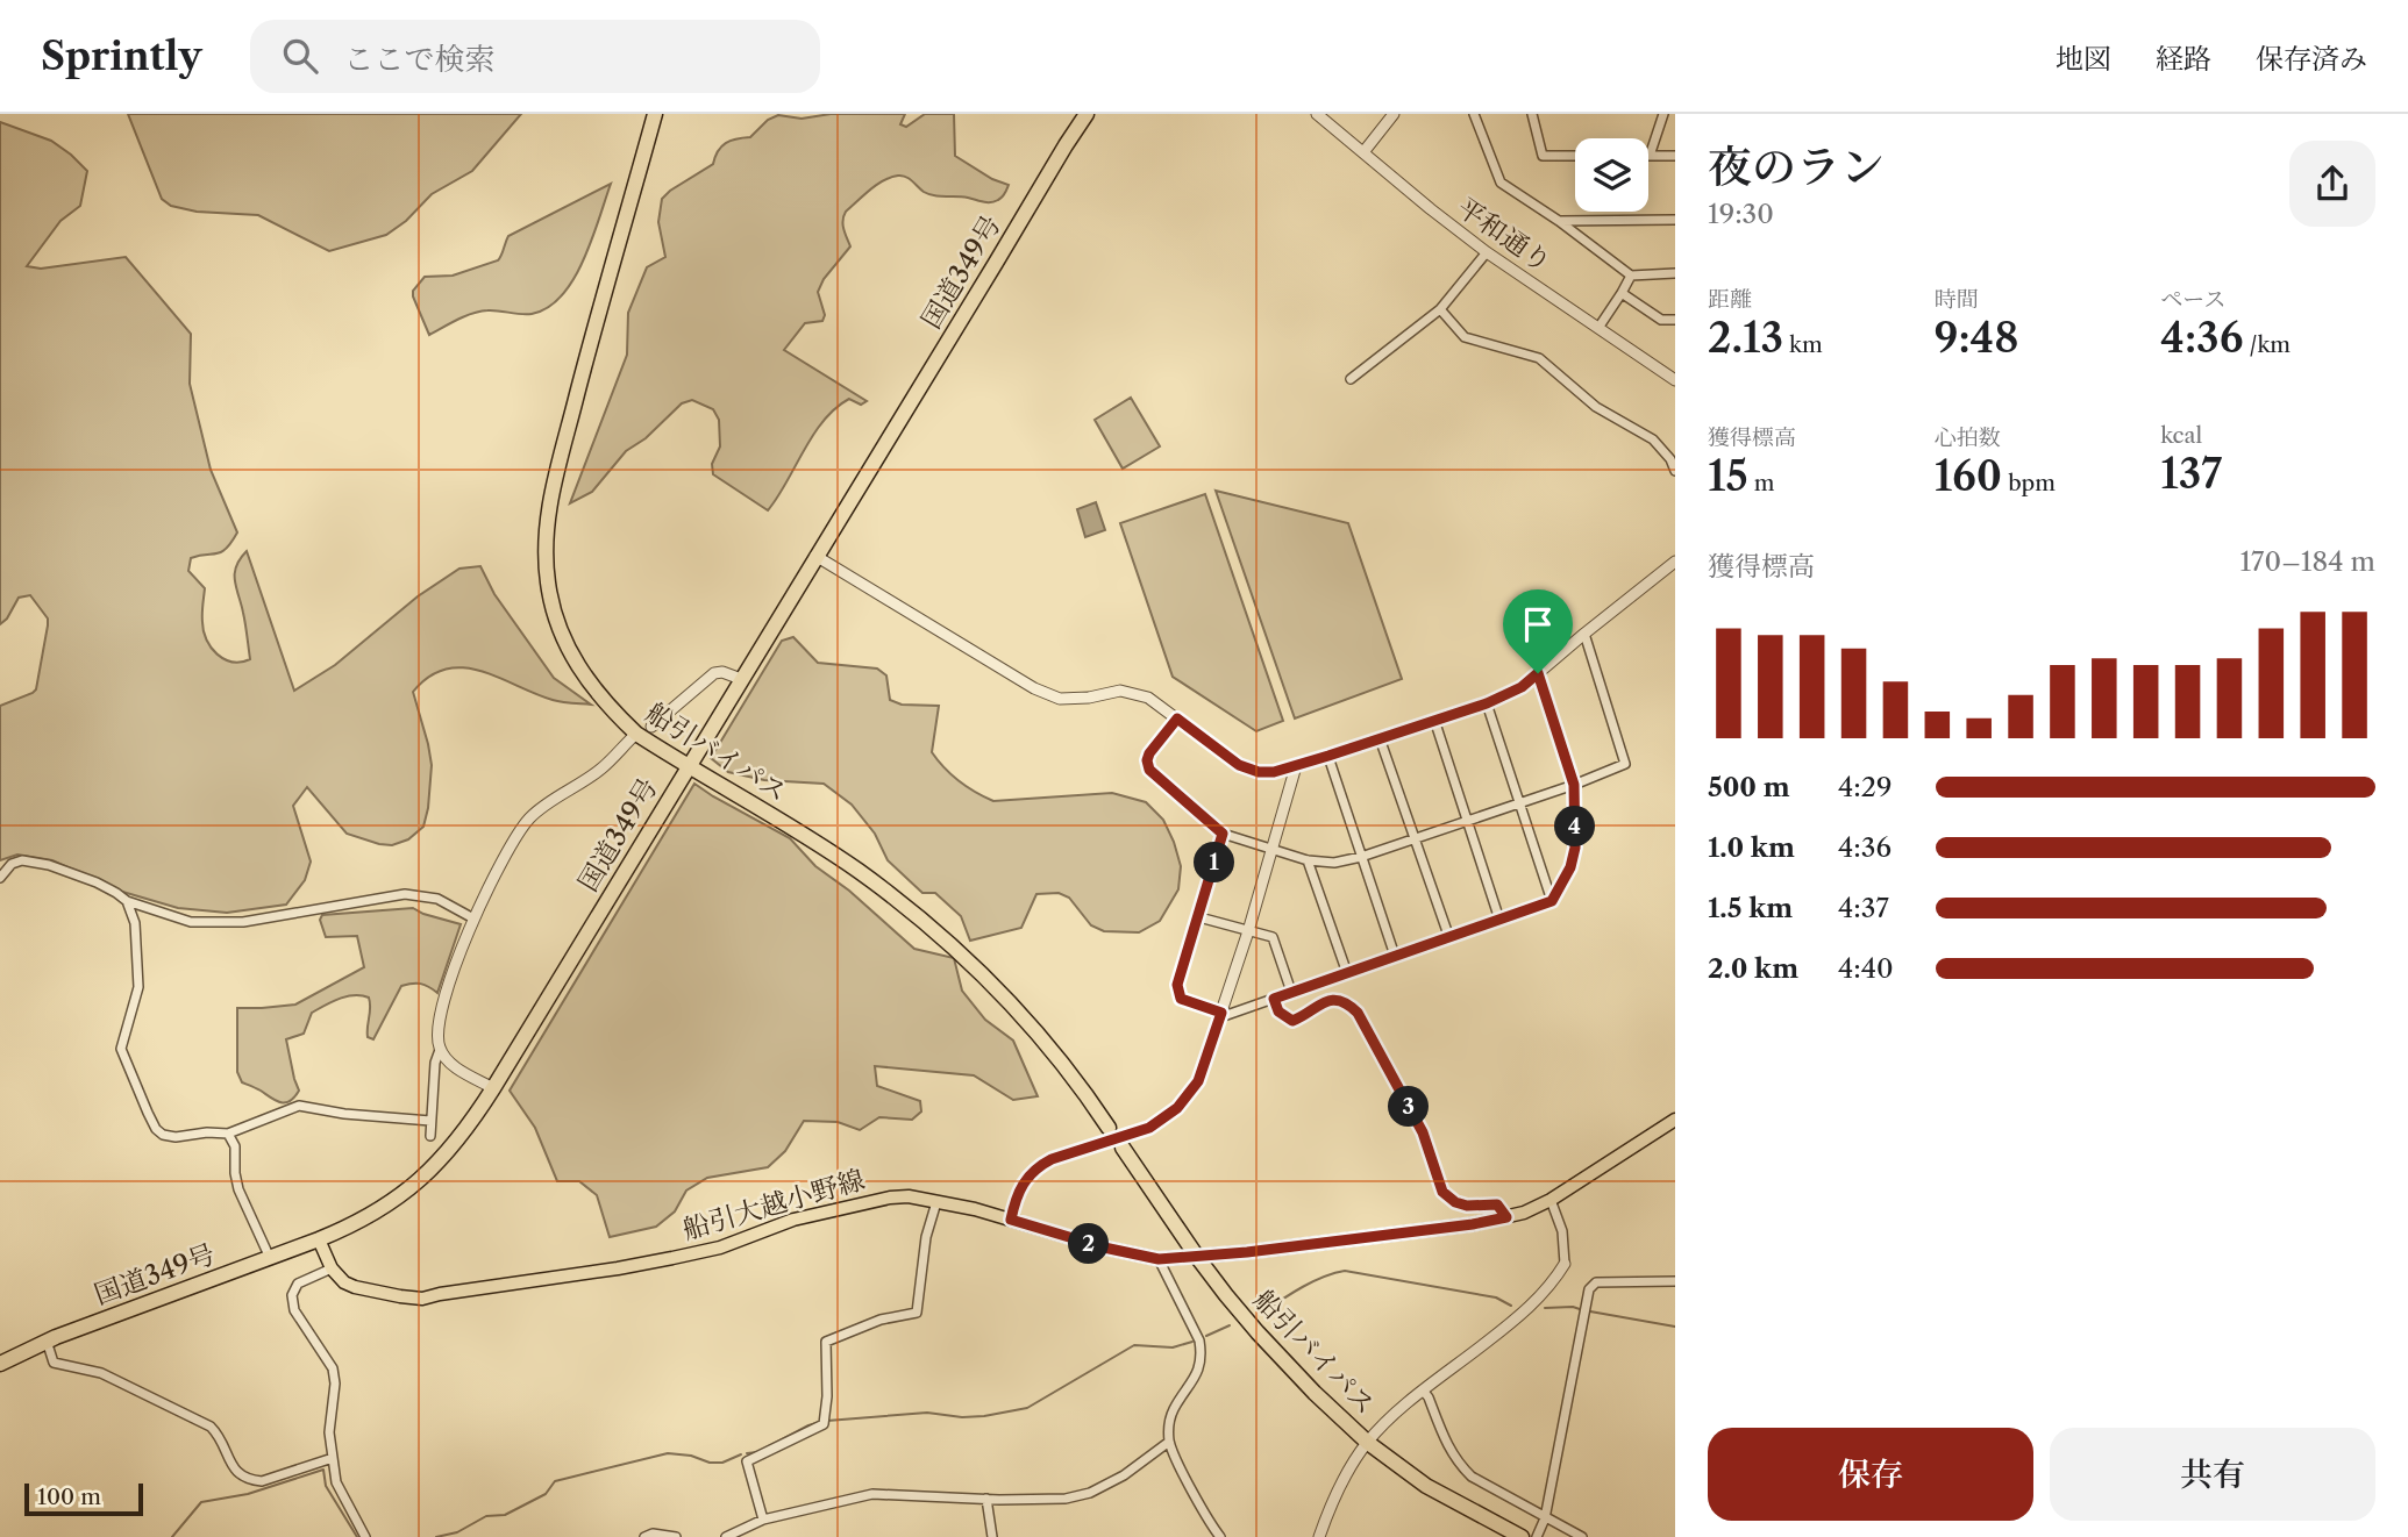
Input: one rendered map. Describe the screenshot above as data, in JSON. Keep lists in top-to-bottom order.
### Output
{
  "streets": {
    "highway": ["国道349号", "船引バイパス"],
    "main road": ["船引大越小野線"],
    "street": ["平和通り"]
  },
  "crossings": [
    ["国道349号", "船引バイパス"],
    ["船引バイパス", "船引大越小野線"]
  ],
  "scale_bar": "100 m",
  "page": {
    "header": "Sprintly",
    "search": "ここで検索",
    "nav": ["地図", "経路", "保存済み"],
    "heading": ["夜のラン", "19:30"],
    "stats": [
      ["距離", "2.13 km"],
      ["時間", "9:48"],
      ["ペース", "4:36 /km"],
      ["獲得標高", "15 m"],
      ["心拍数", "160 bpm"],
      ["kcal", "137"]
    ],
    "chart": ["獲得標高", "170–184 m"],
    "list": [
      {
        "name": "500 m",
        "note": "4:29"
      },
      {
        "name": "1.0 km",
        "note": "4:36"
      },
      {
        "name": "1.5 km",
        "note": "4:37"
      },
      {
        "name": "2.0 km",
        "note": "4:40"
      }
    ],
    "pins": [
      "4",
      "1",
      "3",
      "2"
    ],
    "buttons": ["保存", "共有"],
    "scale": "100 m"
  }
}
